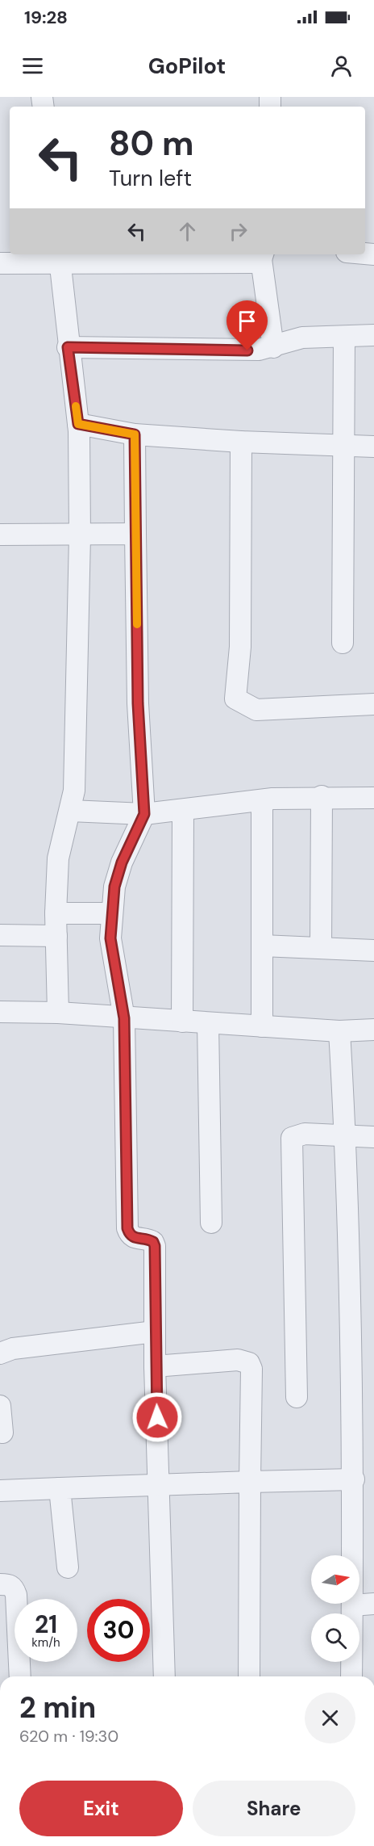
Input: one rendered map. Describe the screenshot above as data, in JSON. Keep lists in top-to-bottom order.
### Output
{
  "north": "right",
  "page": {
    "status": "19:28",
    "header": "GoPilot",
    "turn": ["80 m", "Turn left"],
    "speed": "21 km/h",
    "limit": "30",
    "heading": ["2 min", "620 m · 19:30"],
    "buttons": ["Exit", "Share"]
  }
}
